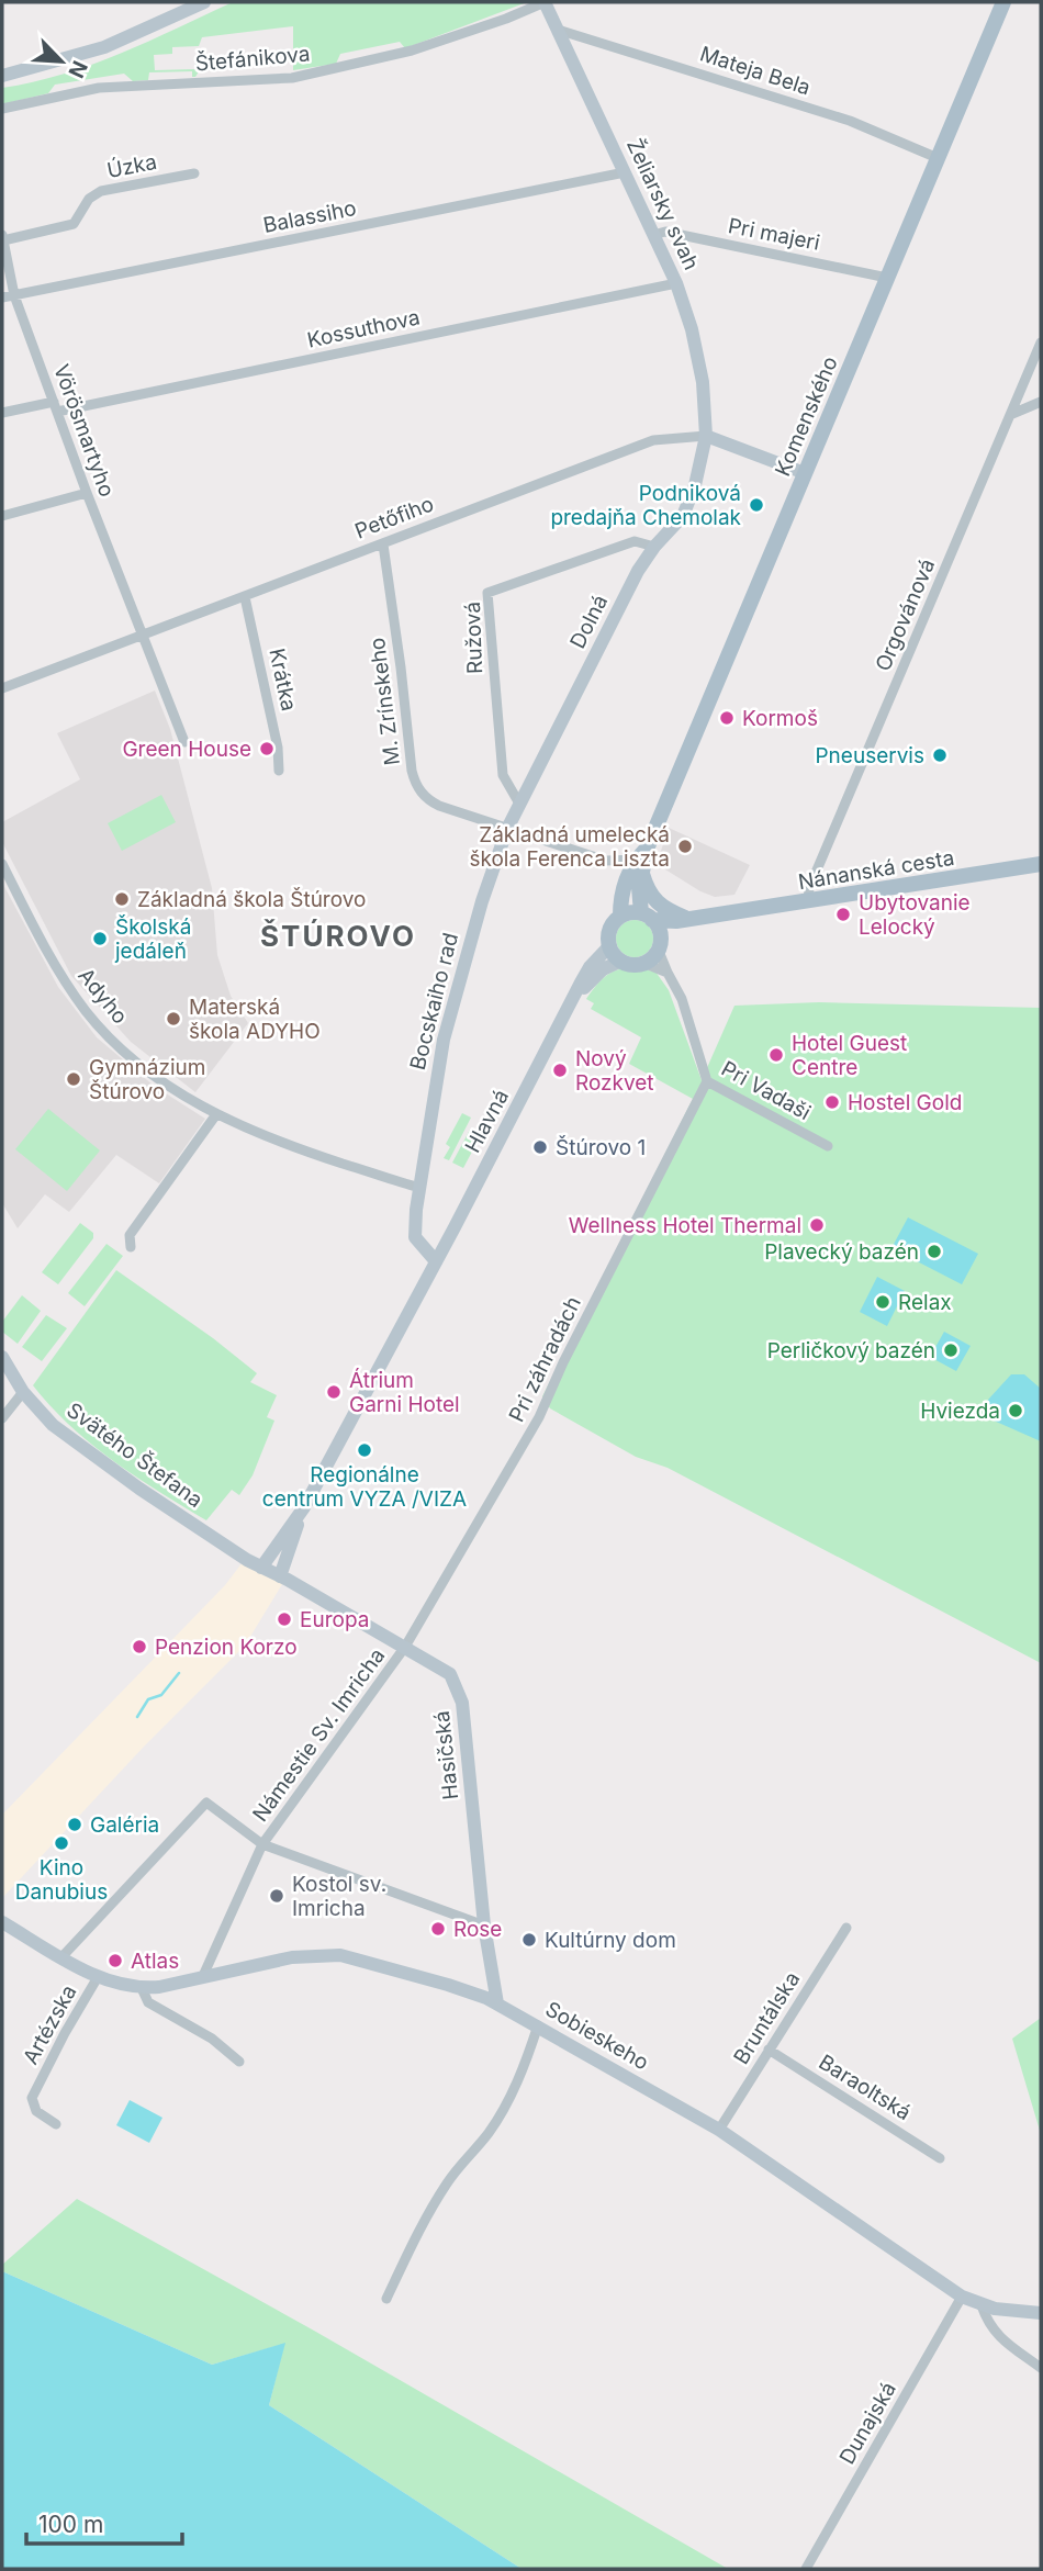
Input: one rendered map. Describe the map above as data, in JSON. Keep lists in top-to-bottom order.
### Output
{
  "streets": {
    "main road": ["Komenského", "Nánanská cesta"],
    "street": [
      "Štefánikova",
      "Mateja Bela",
      "Úzka",
      "Želiarsky svah",
      "Balassiho",
      "Pri majeri",
      "Kossuthova",
      "Vörösmartyho",
      "Petőfiho",
      "Orgovánová",
      "Dolná",
      "Ružová",
      "Krátka",
      "M. Zrínskeho",
      "Adyho",
      "Bocskaiho rad",
      "Pri Vadaši",
      "Hlavná",
      "Pri záhradách",
      "Svätého Štefana",
      "Námestie Sv. Imricha",
      "Hasičská",
      "Bruntálska",
      "Artézska",
      "Sobieskeho",
      "Baraoltská",
      "Dunajská"
    ]
  },
  "crossings": [
    ["Štefánikova", "Želiarsky svah"],
    ["Mateja Bela", "Želiarsky svah"],
    ["Mateja Bela", "Komenského"],
    ["Úzka", "Vörösmartyho"],
    ["Želiarsky svah", "Balassiho"],
    ["Želiarsky svah", "Pri majeri"],
    ["Želiarsky svah", "Kossuthova"],
    ["Želiarsky svah", "Petőfiho"],
    ["Želiarsky svah", "Dolná"],
    ["Balassiho", "Vörösmartyho"],
    ["Pri majeri", "Komenského"],
    ["Kossuthova", "Vörösmartyho"],
    ["Komenského", "Petőfiho"],
    ["Komenského", "M. Zrínskeho"],
    ["Vörösmartyho", "Petőfiho"],
    ["Petőfiho", "Dolná"],
    ["Petőfiho", "Krátka"],
    ["Petőfiho", "M. Zrínskeho"],
    ["Orgovánová", "Nánanská cesta"],
    ["Dolná", "Ružová"],
    ["Dolná", "M. Zrínskeho"],
    ["Dolná", "Bocskaiho rad"],
    ["M. Zrínskeho", "Bocskaiho rad"],
    ["Nánanská cesta", "Pri Vadaši"],
    ["Nánanská cesta", "Hlavná"],
    ["Adyho", "Bocskaiho rad"],
    ["Pri Vadaši", "Hlavná"],
    ["Pri Vadaši", "Pri záhradách"],
    ["Hlavná", "Svätého Štefana"],
    ["Hlavná", "Hasičská"],
    ["Pri záhradách", "Námestie Sv. Imricha"],
    ["Pri záhradách", "Hasičská"],
    ["Svätého Štefana", "Hasičská"],
    ["Námestie Sv. Imricha", "Hasičská"],
    ["Námestie Sv. Imricha", "Sobieskeho"],
    ["Hasičská", "Sobieskeho"],
    ["Bruntálska", "Sobieskeho"],
    ["Bruntálska", "Baraoltská"],
    ["Artézska", "Sobieskeho"],
    ["Sobieskeho", "Dunajská"]
  ],
  "districts": ["ŠTÚROVO"],
  "places": [
    "Podniková predajňa Chemolak",
    "Kormoš",
    "Green House",
    "Pneuservis",
    "Základná umelecká škola Ferenca Liszta",
    "Základná škola Štúrovo",
    "Ubytovanie Lelocký",
    "Školská jedáleň",
    "Materská škola ADYHO",
    "Hotel Guest Centre",
    "Nový Rozkvet",
    "Gymnázium Štúrovo",
    "Hostel Gold",
    "Štúrovo 1",
    "Wellness Hotel Thermal",
    "Plavecký bazén",
    "Relax",
    "Perličkový bazén",
    "Átrium Garni Hotel",
    "Hviezda",
    "Regionálne centrum VYZA /VIZA",
    "Europa",
    "Penzion Korzo",
    "Galéria",
    "Kino Danubius",
    "Kostol sv. Imricha",
    "Rose",
    "Kultúrny dom",
    "Atlas"
  ],
  "scale_bar": "100 m",
  "north": "bottom right"
}
